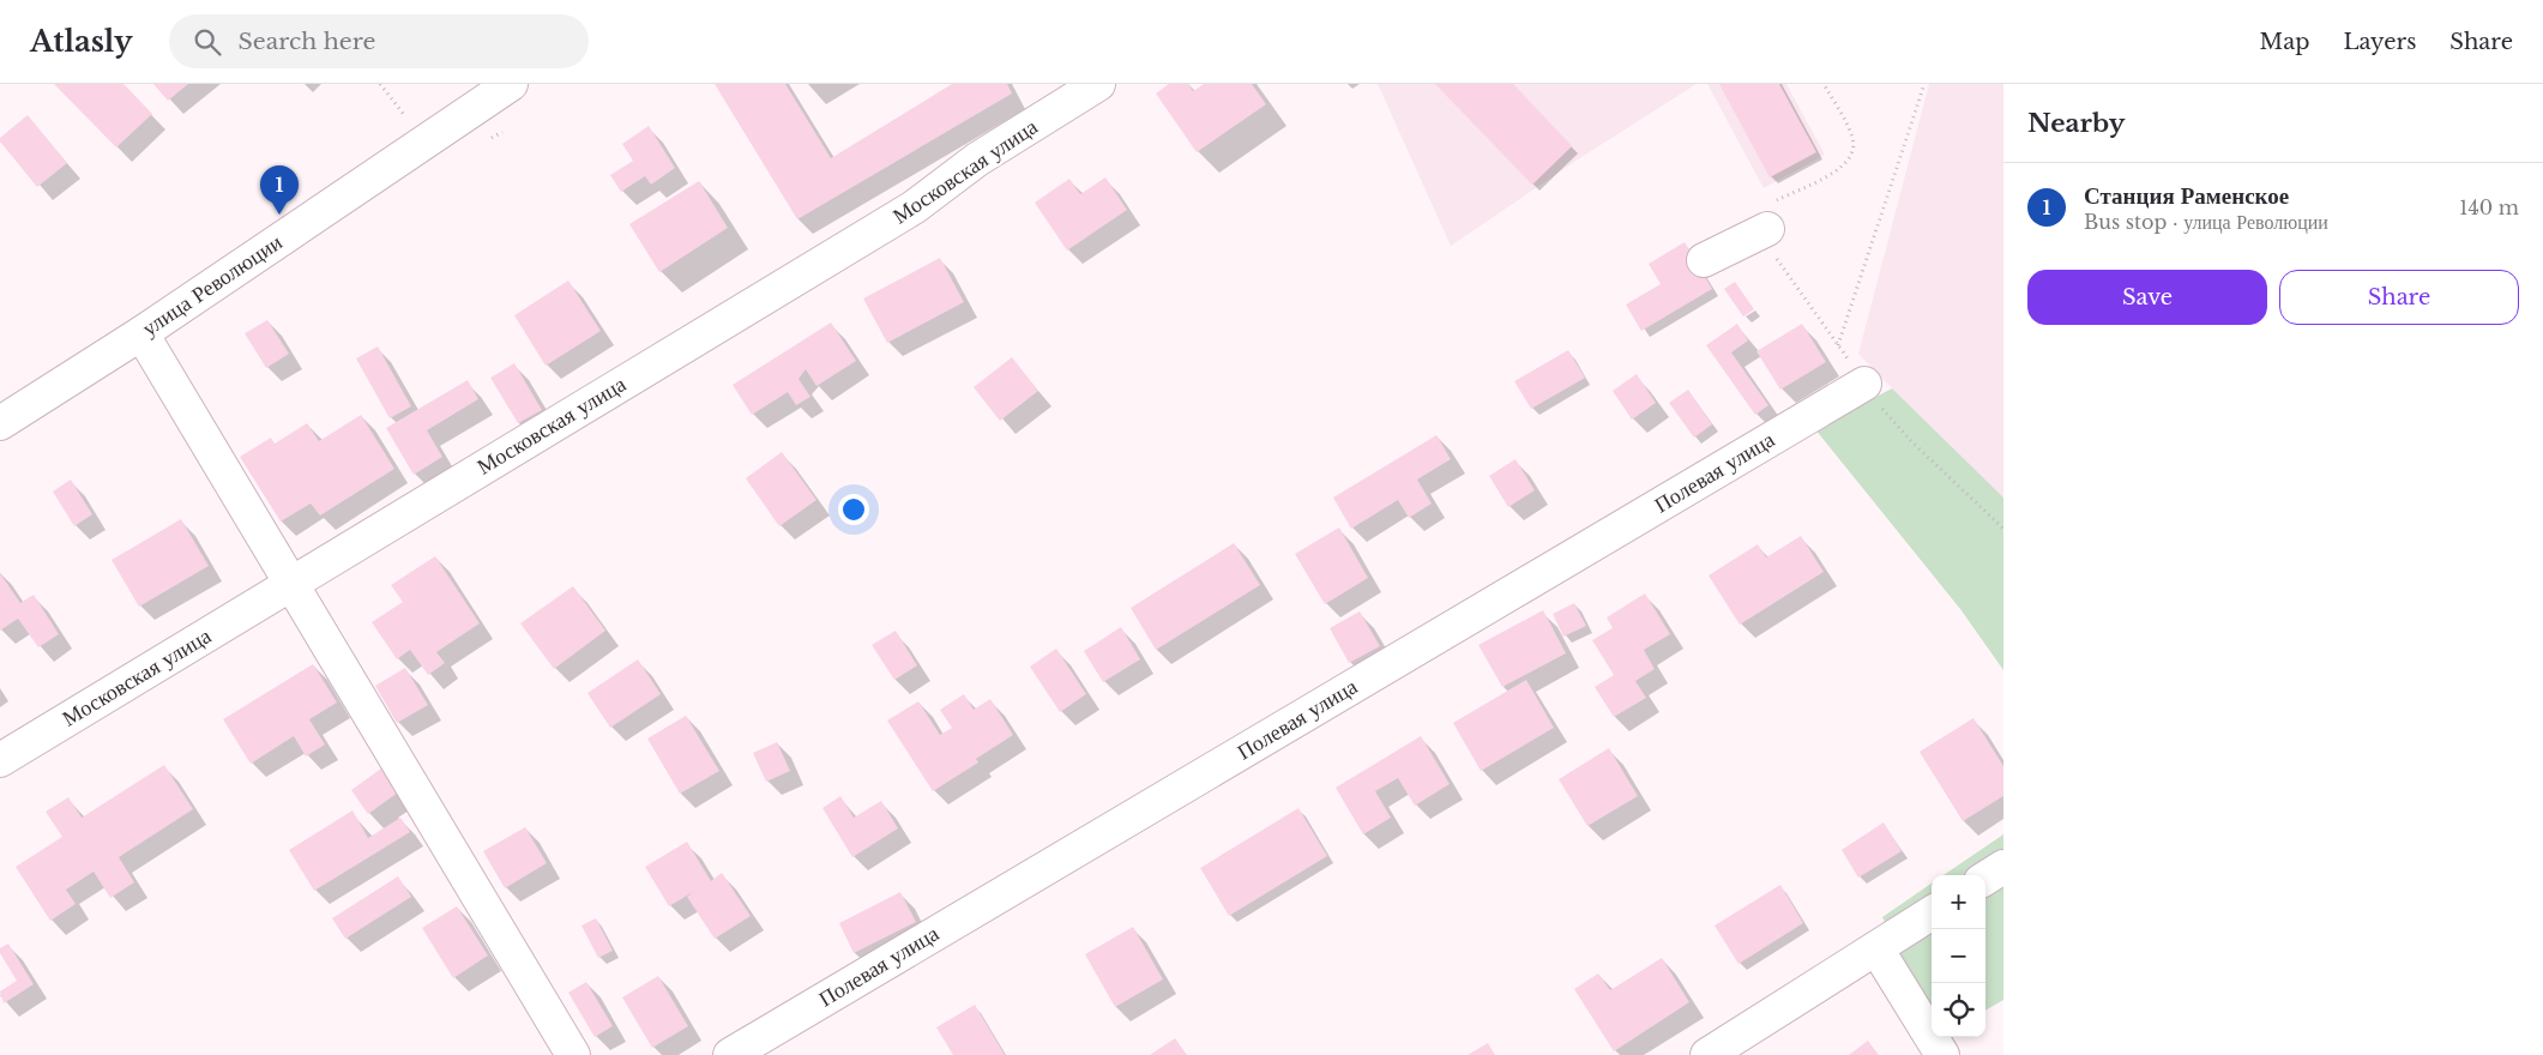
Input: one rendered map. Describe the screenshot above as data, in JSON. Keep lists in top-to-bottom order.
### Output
{
  "streets": {
    "street": ["Московская улица", "улица Революции", "Полевая улица"]
  },
  "page": {
    "header": "Atlasly",
    "search": "Search here",
    "nav": ["Map", "Layers", "Share"],
    "heading": "Nearby",
    "list": [
      {
        "mark": "1",
        "name": "Станция Раменское",
        "note": "Bus stop · улица Революции",
        "value": "140 m"
      }
    ],
    "pins": "1",
    "buttons": ["Save", "Share"],
    "map_buttons": ["+", "−"]
  }
}
